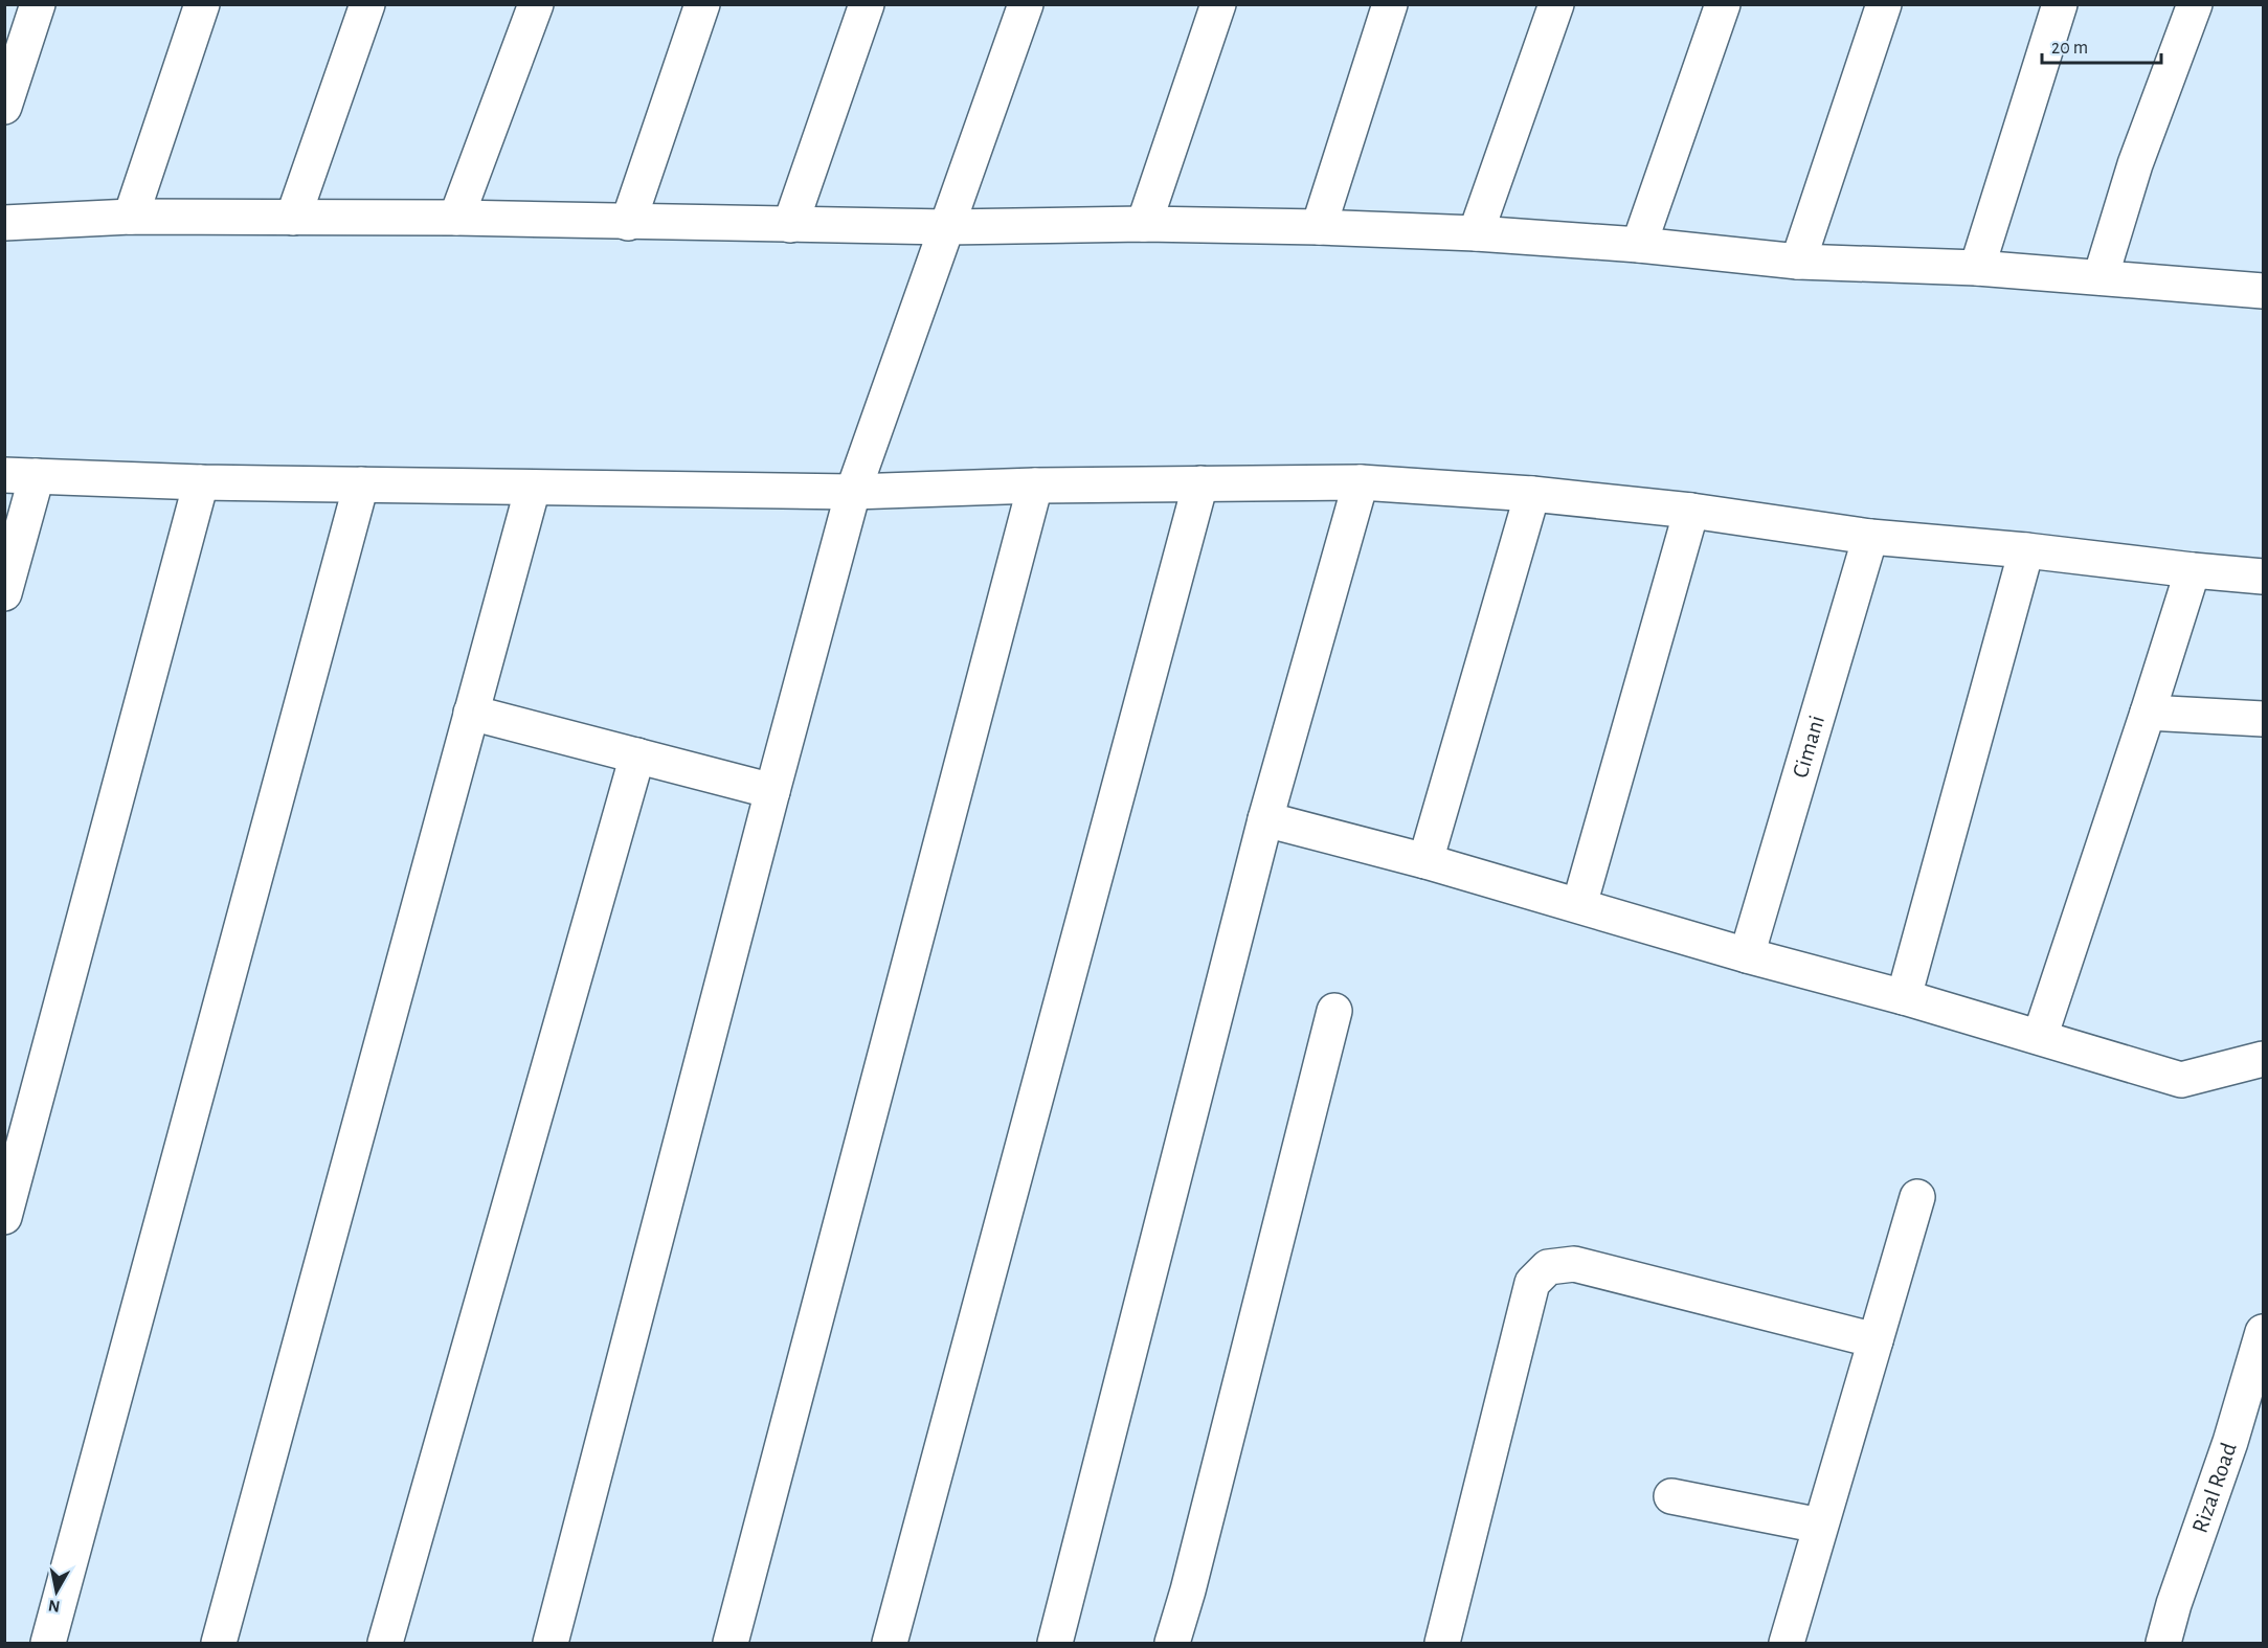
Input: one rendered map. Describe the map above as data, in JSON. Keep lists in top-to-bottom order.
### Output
{
  "streets": {
    "street": ["Cimani", "Rizal Road"]
  },
  "scale_bar": "20 m",
  "north": "bottom"
}
